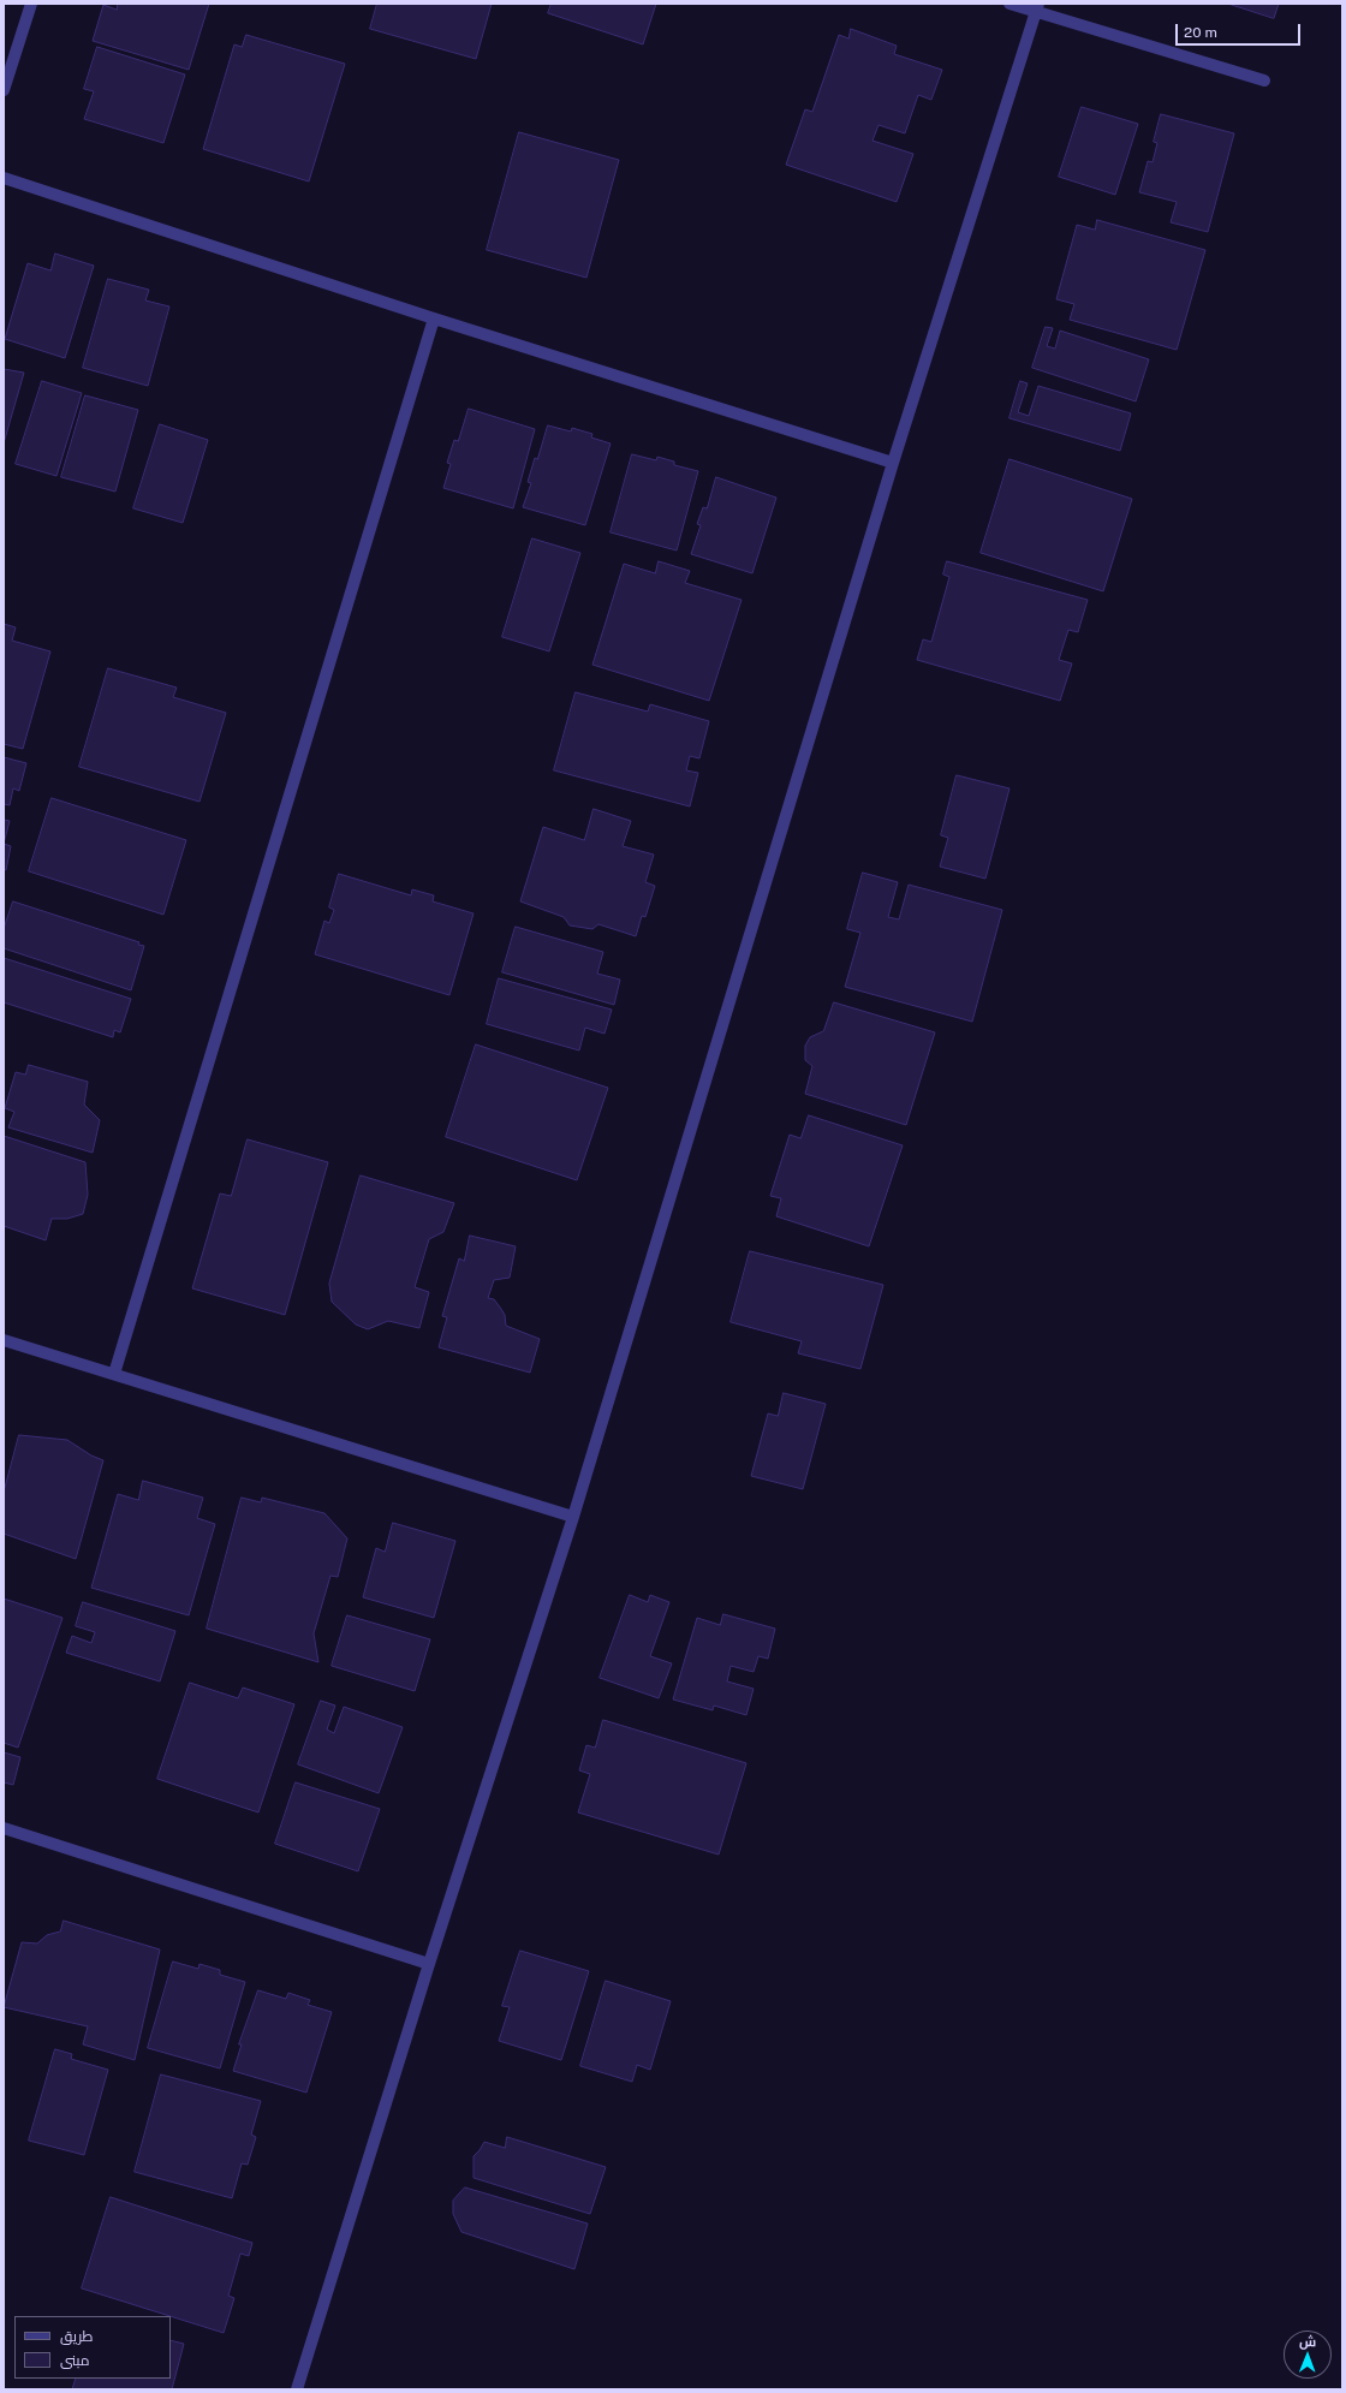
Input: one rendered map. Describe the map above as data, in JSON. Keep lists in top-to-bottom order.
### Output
{
  "legend": ["طريق", "مبنى"],
  "scale_bar": "20 m",
  "north": "top"
}
